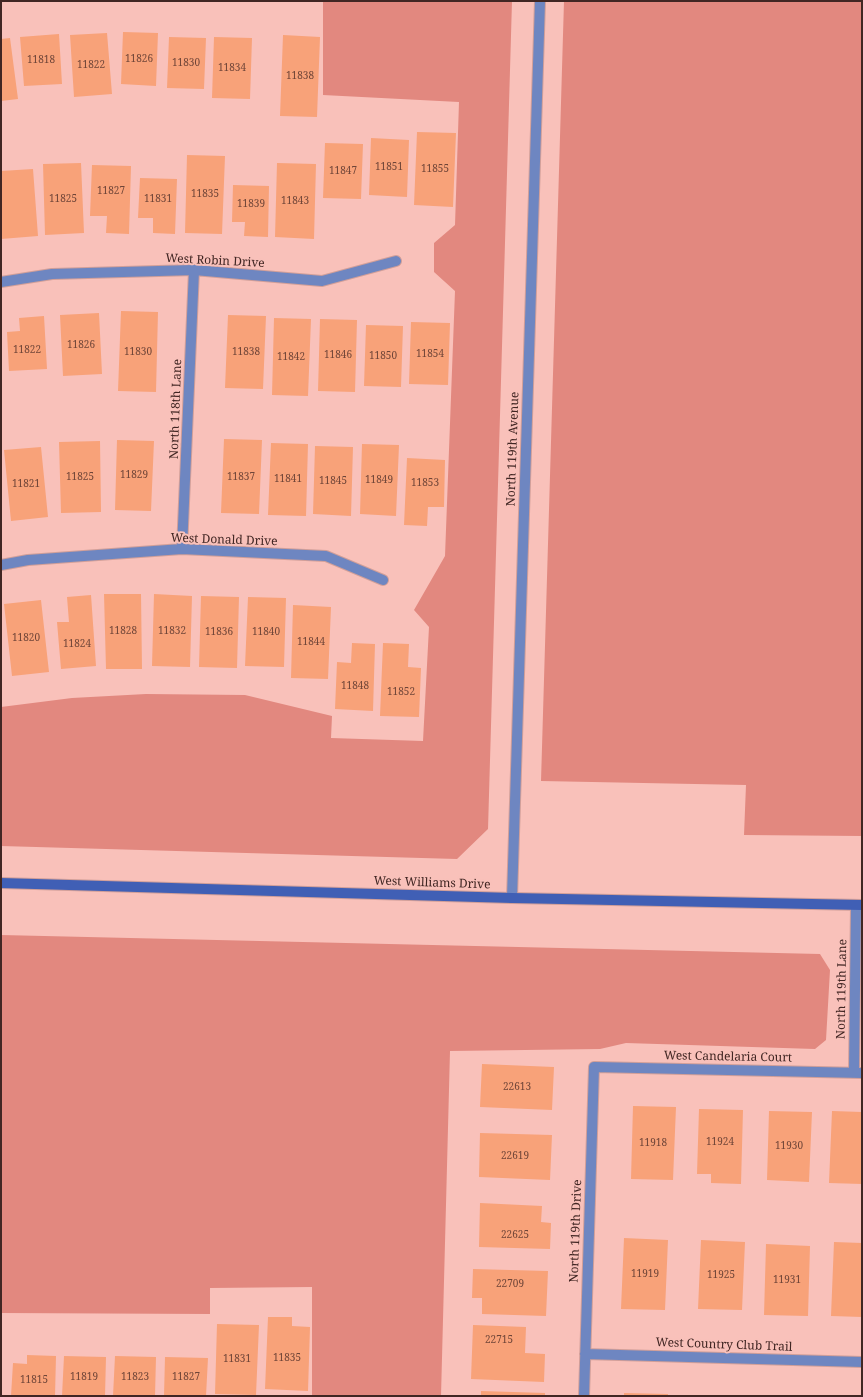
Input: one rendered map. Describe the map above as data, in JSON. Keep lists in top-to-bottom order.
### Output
{
  "streets": {
    "main road": ["West Williams Drive"],
    "street": [
      "West Robin Drive",
      "North 118th Lane",
      "North 119th Avenue",
      "West Donald Drive",
      "North 119th Lane",
      "West Candelaria Court",
      "North 119th Drive",
      "West Country Club Trail"
    ]
  },
  "crossings": [
    ["West Robin Drive", "North 118th Lane"],
    ["North 118th Lane", "West Donald Drive"],
    ["North 119th Avenue", "West Williams Drive"],
    ["West Williams Drive", "North 119th Lane"],
    ["North 119th Lane", "West Candelaria Court"],
    ["West Candelaria Court", "North 119th Drive"],
    ["North 119th Drive", "West Country Club Trail"]
  ],
  "house_numbers": [
    "11826",
    "11818",
    "11830",
    "11822",
    "11834",
    "11838",
    "11851",
    "11855",
    "11847",
    "11827",
    "11835",
    "11825",
    "11831",
    "11843",
    "11839",
    "11826",
    "11822",
    "11830",
    "11838",
    "11854",
    "11846",
    "11850",
    "11842",
    "11829",
    "11825",
    "11837",
    "11841",
    "11849",
    "11845",
    "11853",
    "11821",
    "11828",
    "11832",
    "11836",
    "11840",
    "11820",
    "11844",
    "11824",
    "11848",
    "11852",
    "22613",
    "11924",
    "11918",
    "11930",
    "22619",
    "22625",
    "11919",
    "11925",
    "11931",
    "22709",
    "22715",
    "11835",
    "11831",
    "11819",
    "11823",
    "11827",
    "11815"
  ]
}
